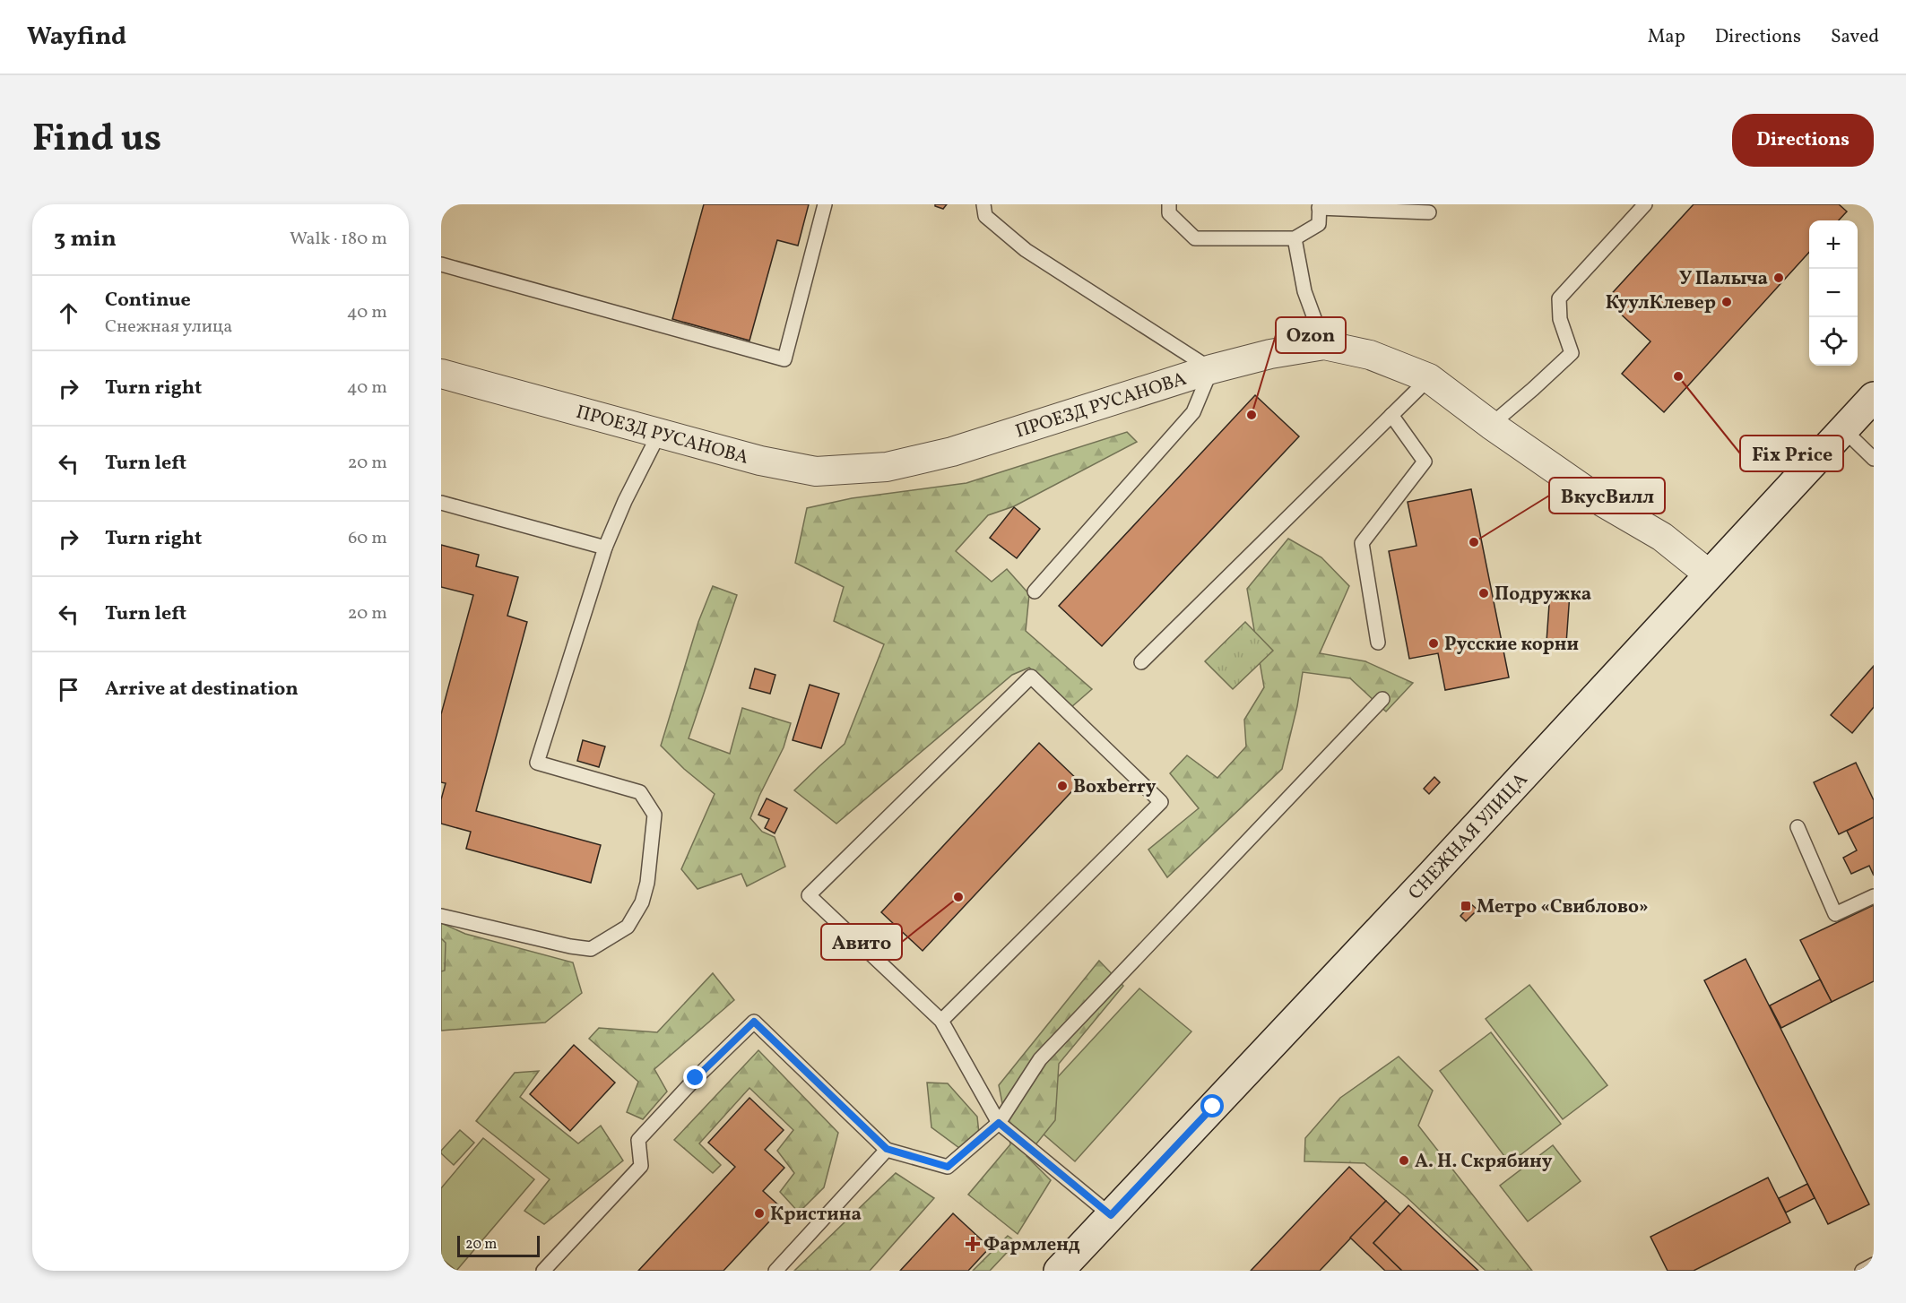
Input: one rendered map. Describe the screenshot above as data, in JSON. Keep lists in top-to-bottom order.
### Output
{
  "streets": {
    "main road": ["СНЕЖНАЯ УЛИЦА"],
    "street": ["ПРОЕЗД РУСАНОВА"]
  },
  "crossings": [
    ["ПРОЕЗД РУСАНОВА", "СНЕЖНАЯ УЛИЦА"]
  ],
  "places": {
    "other": [
      "У Палыча",
      "КуулКлевер",
      "Fix Price",
      "Ozon",
      "ВкусВилл",
      "Подружка",
      "Русские корни",
      "Boxberry",
      "Авито",
      "А. Н. Скрябину",
      "Кристина"
    ],
    "transit": ["Метро «Свиблово»"],
    "health": ["Фармленд"]
  },
  "scale_bar": "20 m",
  "page": {
    "header": "Wayfind",
    "nav": ["Map", "Directions", "Saved"],
    "title": "Find us",
    "buttons": "Directions",
    "heading": ["3 min", "Walk · 180 m"],
    "map_buttons": ["+", "−"],
    "list": [
      ["Continue", "Снежная улица", "40 m"],
      ["Turn right", "40 m"],
      ["Turn left", "20 m"],
      ["Turn right", "60 m"],
      ["Turn left", "20 m"],
      "Arrive at destination"
    ],
    "scale": "20 m"
  }
}
